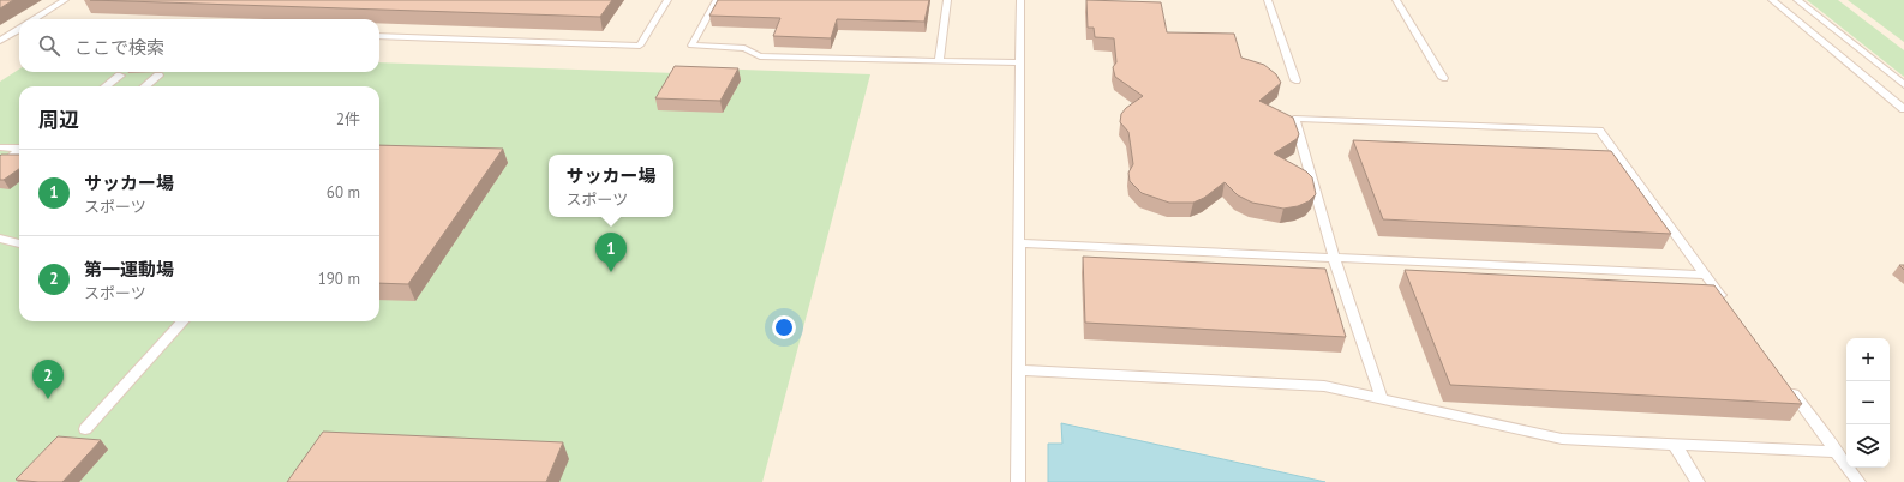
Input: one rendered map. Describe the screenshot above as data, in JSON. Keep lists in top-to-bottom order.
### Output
{
  "page": {
    "search": "ここで検索",
    "heading": ["周辺", "2件"],
    "list": [
      {
        "mark": "1",
        "name": "サッカー場",
        "note": "スポーツ",
        "value": "60 m"
      },
      {
        "mark": "2",
        "name": "第一運動場",
        "note": "スポーツ",
        "value": "190 m"
      }
    ],
    "popup": ["サッカー場", "スポーツ"],
    "pins": ["1", "2"],
    "map_buttons": ["+", "−"]
  }
}
